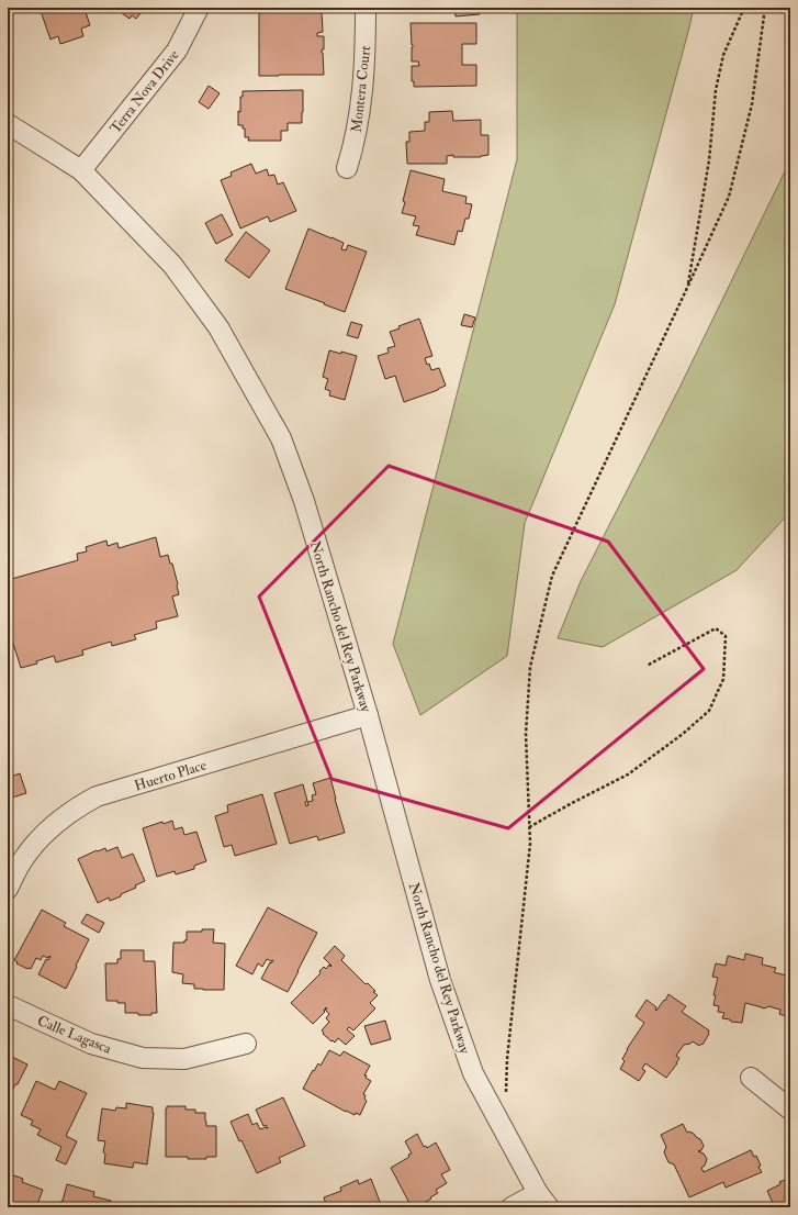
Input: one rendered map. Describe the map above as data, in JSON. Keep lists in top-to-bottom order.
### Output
{
  "streets": {
    "street": [
      "Montera Court",
      "Terra Nova Drive",
      "North Rancho del Rey Parkway",
      "Huerto Place",
      "Calle Lagasca"
    ]
  },
  "crossings": [
    ["Terra Nova Drive", "North Rancho del Rey Parkway"],
    ["North Rancho del Rey Parkway", "Huerto Place"]
  ]
}
